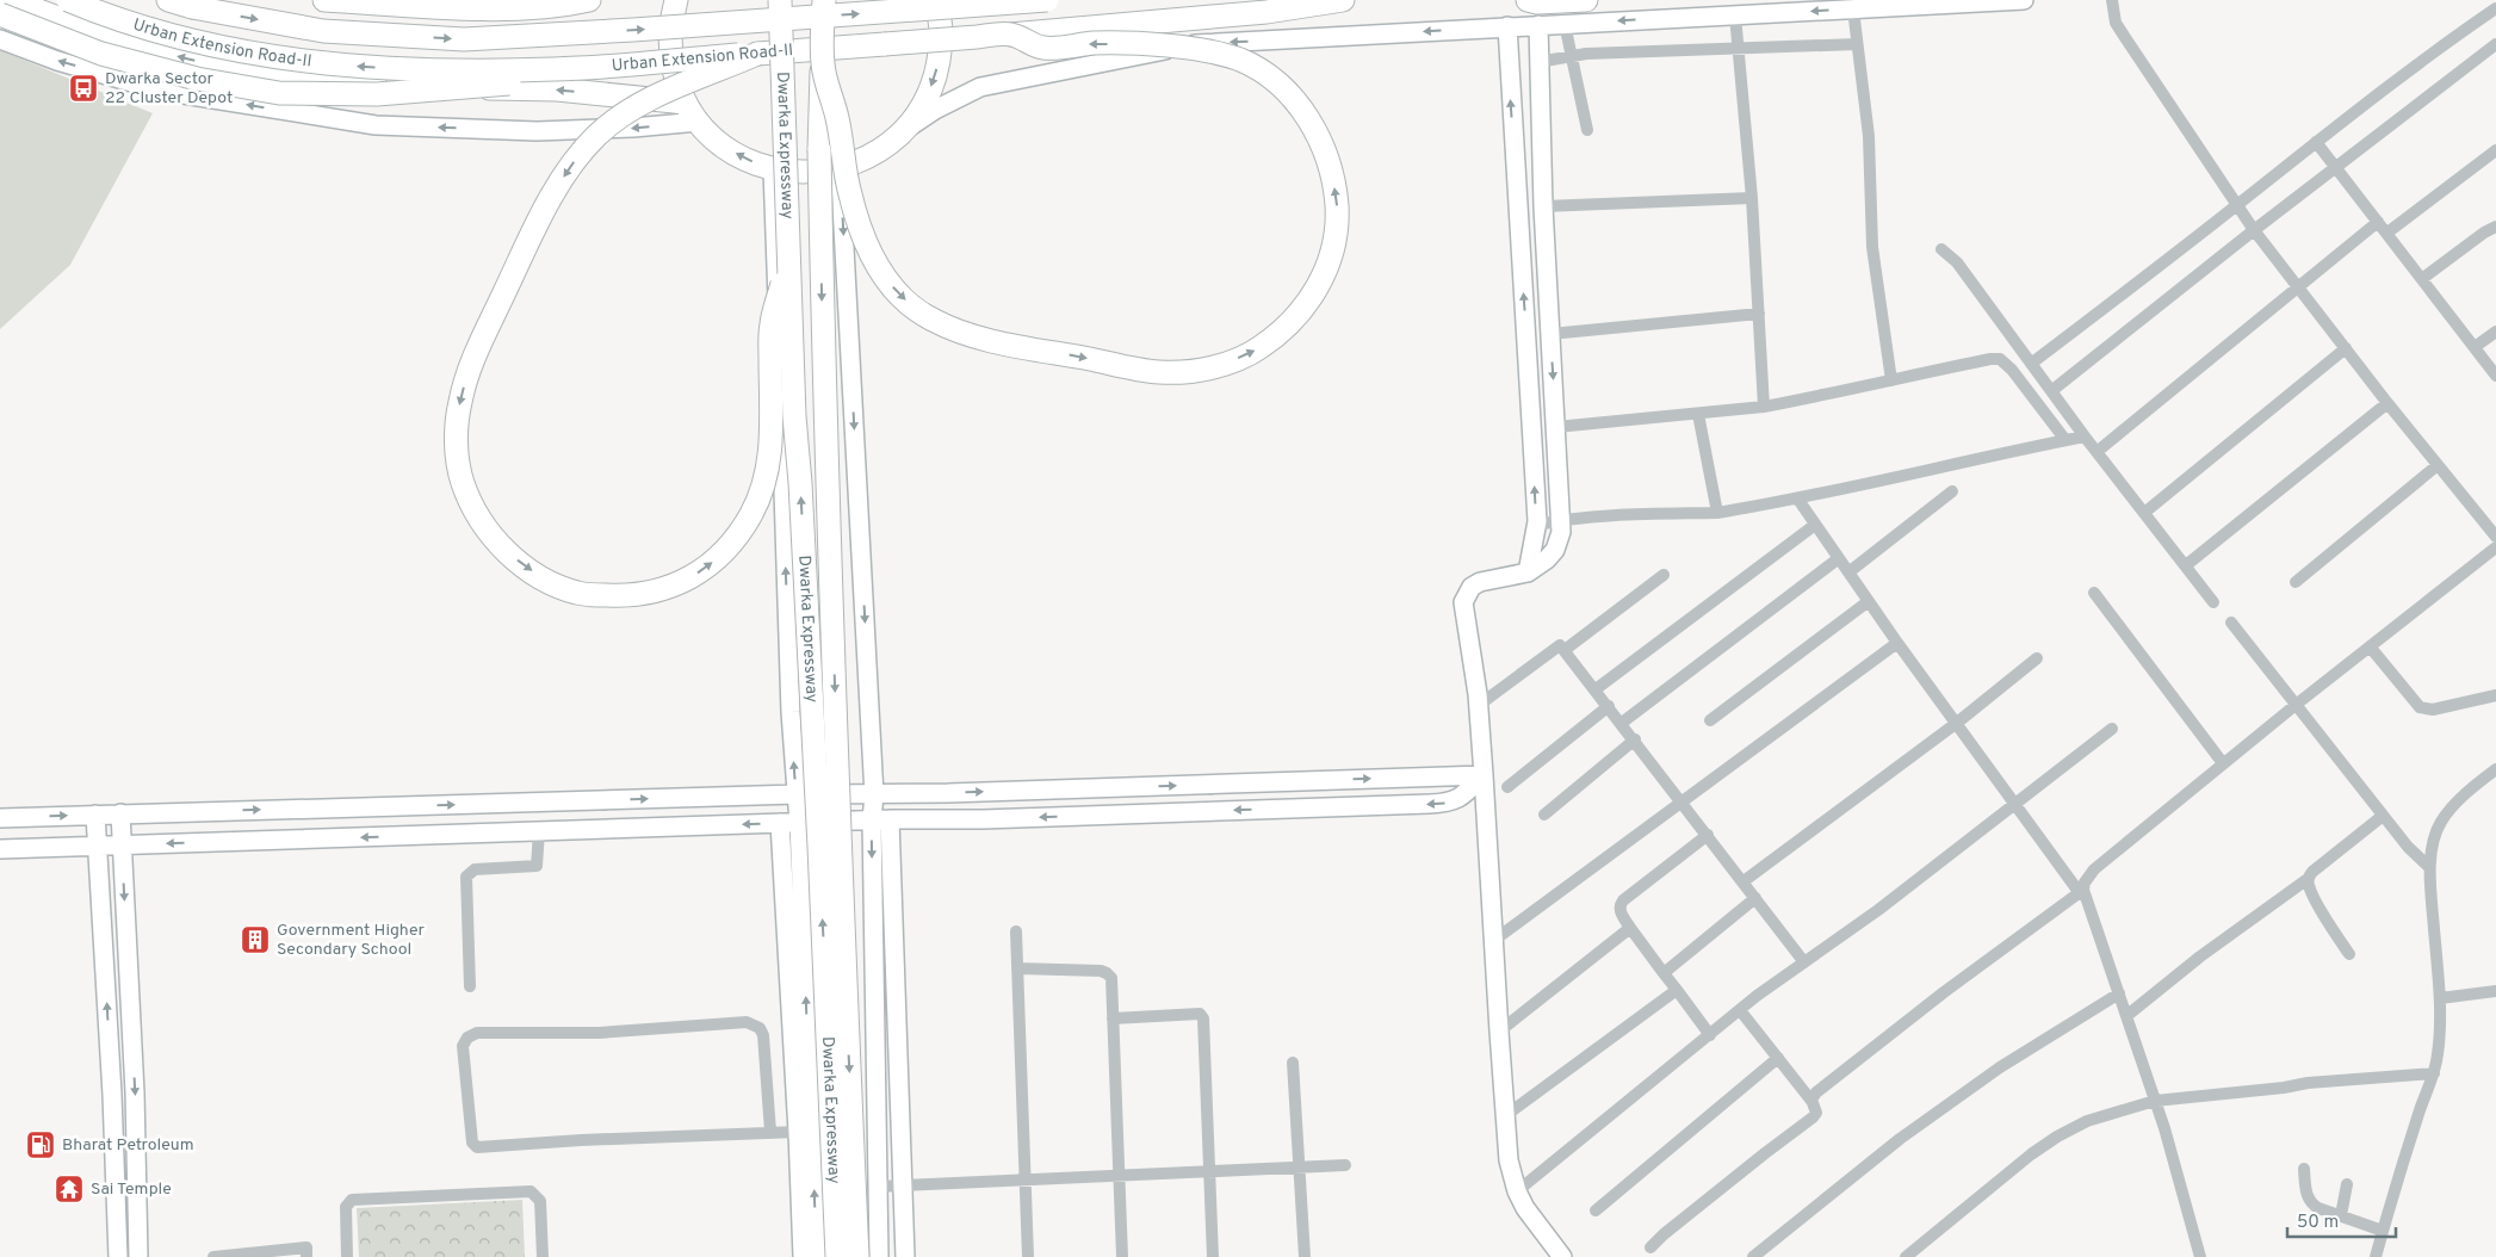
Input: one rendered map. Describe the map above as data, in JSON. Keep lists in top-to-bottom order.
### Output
{
  "streets": {
    "highway": ["Urban Extension Road-II", "Dwarka Expressway"]
  },
  "places": {
    "bus stop": ["Dwarka Sector 22 Cluster Depot"],
    "building": ["Government Higher Secondary School"],
    "fuel station": ["Bharat Petroleum"],
    "temple": ["Sai Temple"]
  },
  "scale_bar": "50 m"
}
